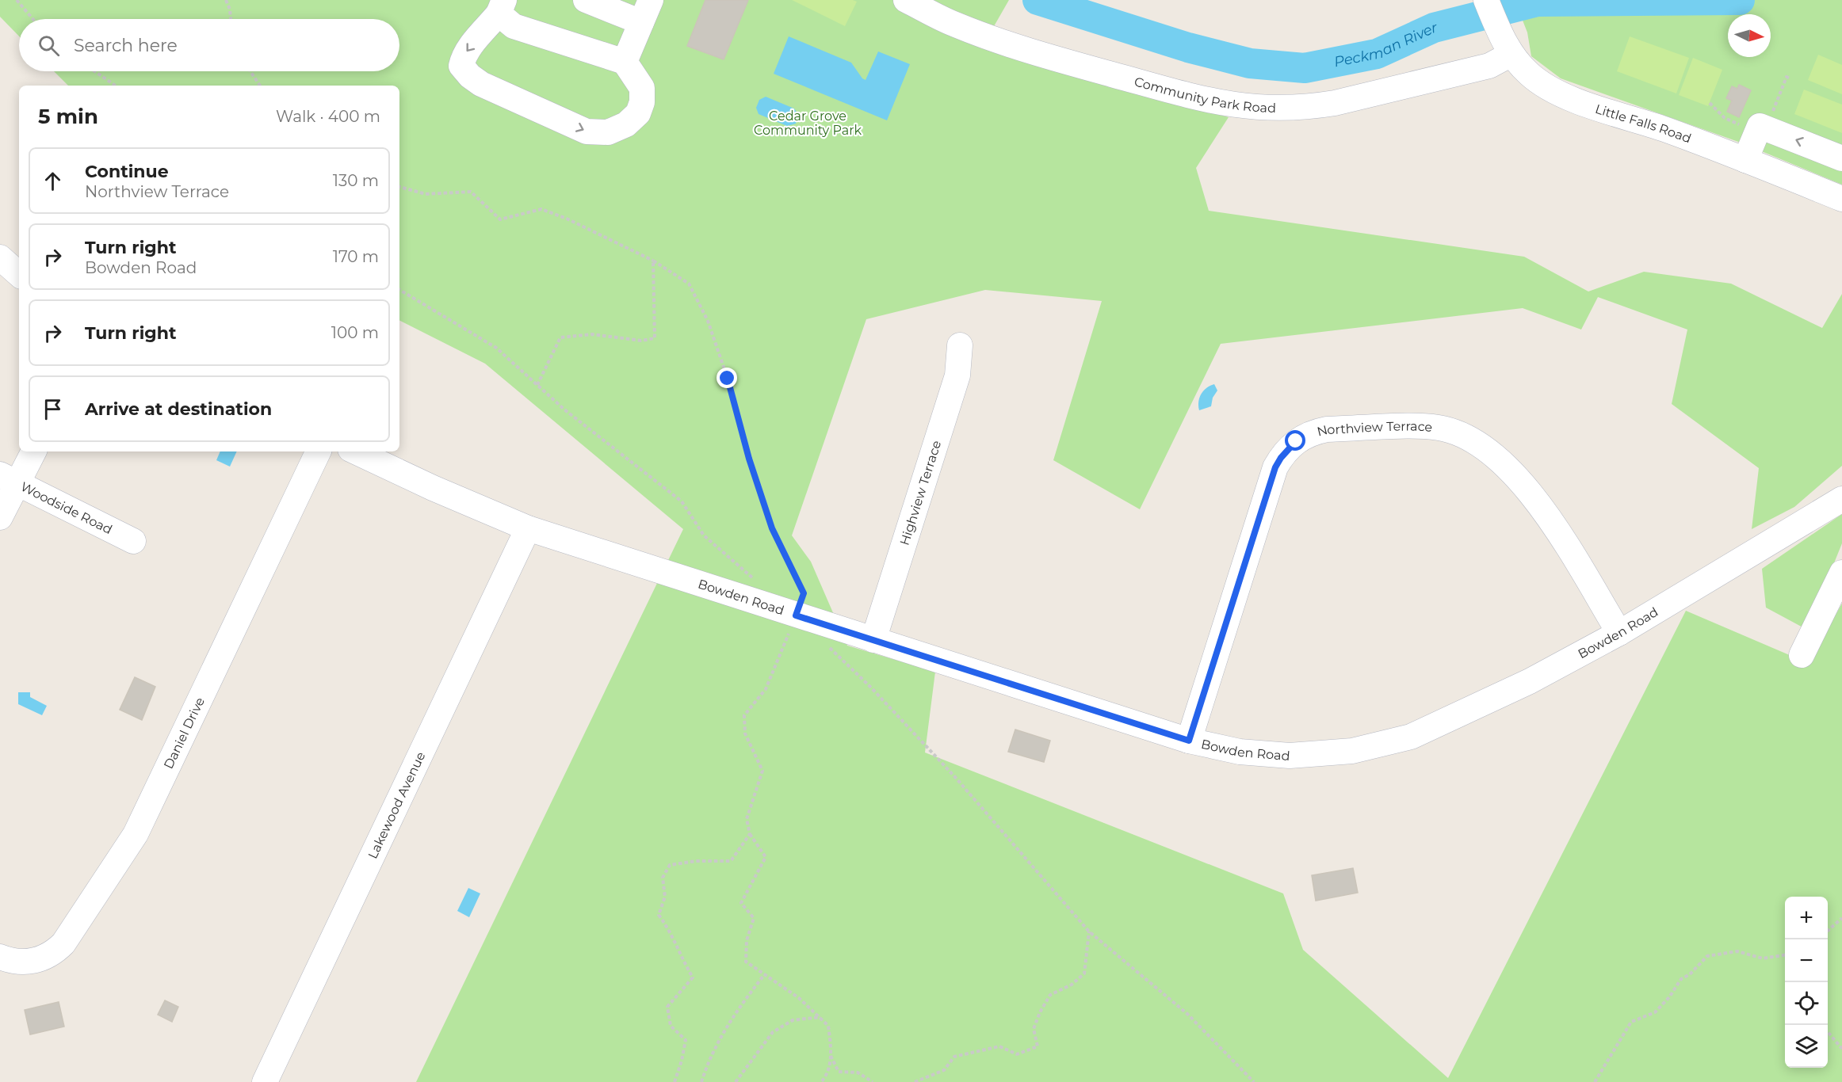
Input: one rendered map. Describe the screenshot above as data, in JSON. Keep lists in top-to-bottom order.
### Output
{
  "streets": {
    "street": [
      "Community Park Road",
      "Little Falls Road",
      "Northview Terrace",
      "Highview Terrace",
      "Woodside Road",
      "Bowden Road",
      "Daniel Drive",
      "Lakewood Avenue"
    ]
  },
  "crossings": [
    ["Community Park Road", "Little Falls Road"],
    ["Northview Terrace", "Bowden Road"],
    ["Highview Terrace", "Bowden Road"],
    ["Bowden Road", "Lakewood Avenue"]
  ],
  "water": ["Peckman River"],
  "parks": ["Cedar Grove Community Park"],
  "north": "right",
  "page": {
    "search": "Search here",
    "heading": ["5 min", "Walk · 400 m"],
    "list": [
      ["Continue", "Northview Terrace", "130 m"],
      ["Turn right", "Bowden Road", "170 m"],
      ["Turn right", "100 m"],
      "Arrive at destination"
    ],
    "map_buttons": ["+", "−"]
  }
}
